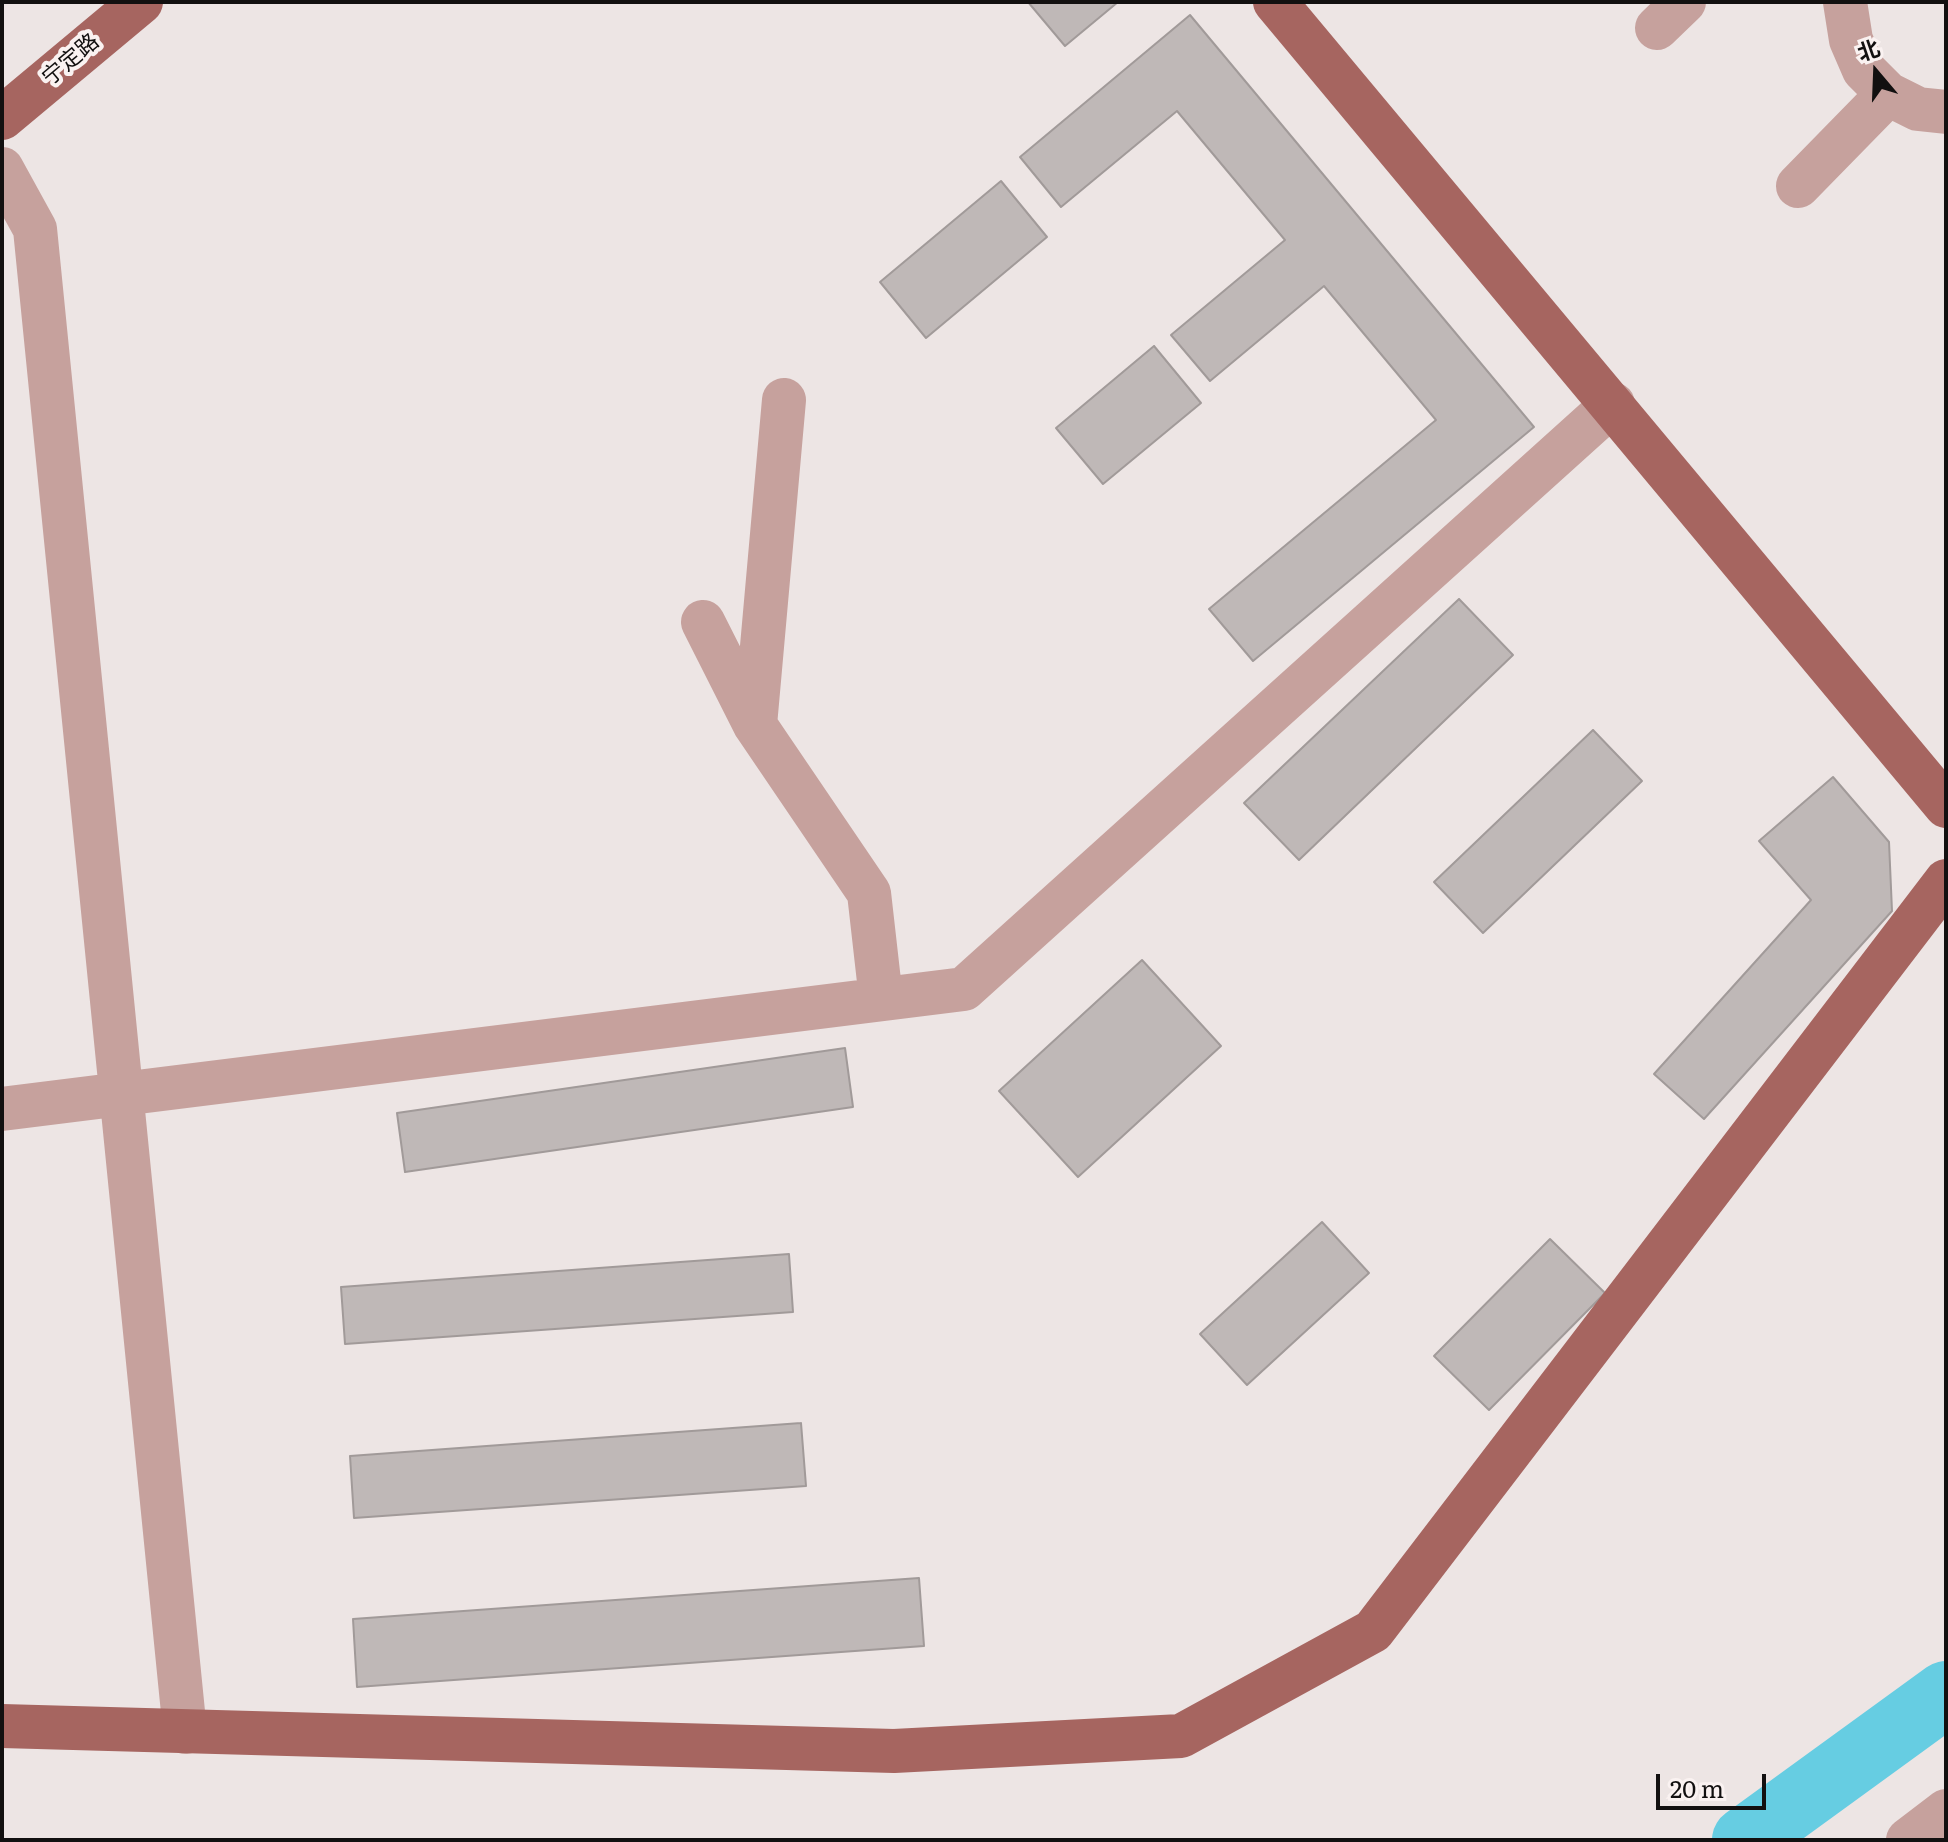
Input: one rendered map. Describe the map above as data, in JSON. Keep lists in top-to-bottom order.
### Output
{
  "streets": {
    "main road": ["宁定路"]
  },
  "scale_bar": "20 m",
  "north": "top"
}
